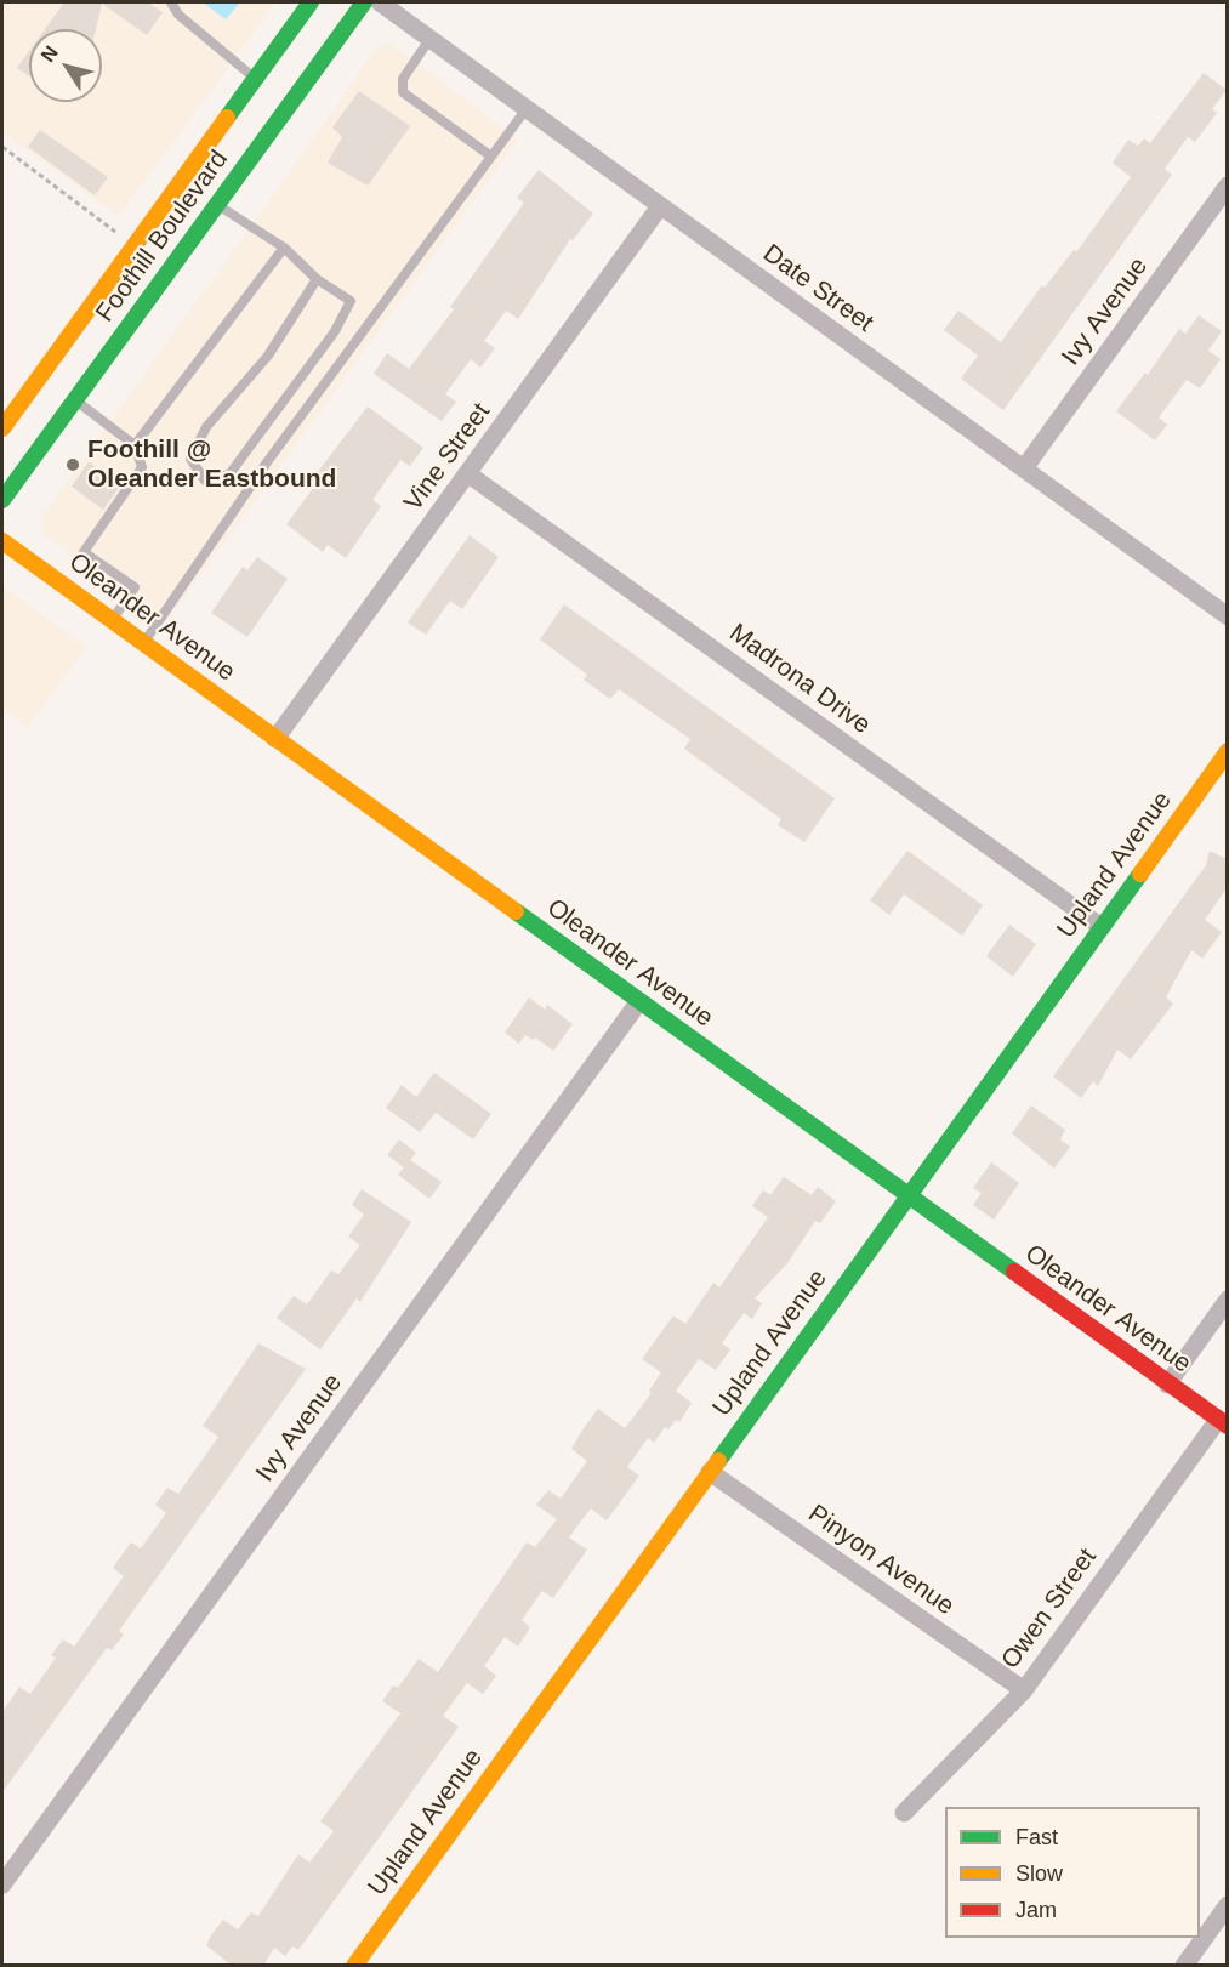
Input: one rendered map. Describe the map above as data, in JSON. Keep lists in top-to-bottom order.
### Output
{
  "streets": {
    "street": [
      "Foothill Boulevard",
      "Date Street",
      "Ivy Avenue",
      "Vine Street",
      "Oleander Avenue",
      "Madrona Drive",
      "Upland Avenue",
      "Pinyon Avenue",
      "Owen Street"
    ]
  },
  "crossings": [
    ["Date Street", "Ivy Avenue"],
    ["Date Street", "Vine Street"],
    ["Ivy Avenue", "Oleander Avenue"],
    ["Vine Street", "Oleander Avenue"],
    ["Vine Street", "Madrona Drive"],
    ["Oleander Avenue", "Upland Avenue"],
    ["Oleander Avenue", "Owen Street"],
    ["Madrona Drive", "Upland Avenue"],
    ["Upland Avenue", "Pinyon Avenue"],
    ["Pinyon Avenue", "Owen Street"]
  ],
  "places": ["Foothill @ Oleander Eastbound"],
  "legend": ["Fast", "Slow", "Jam"],
  "north": "top left"
}
